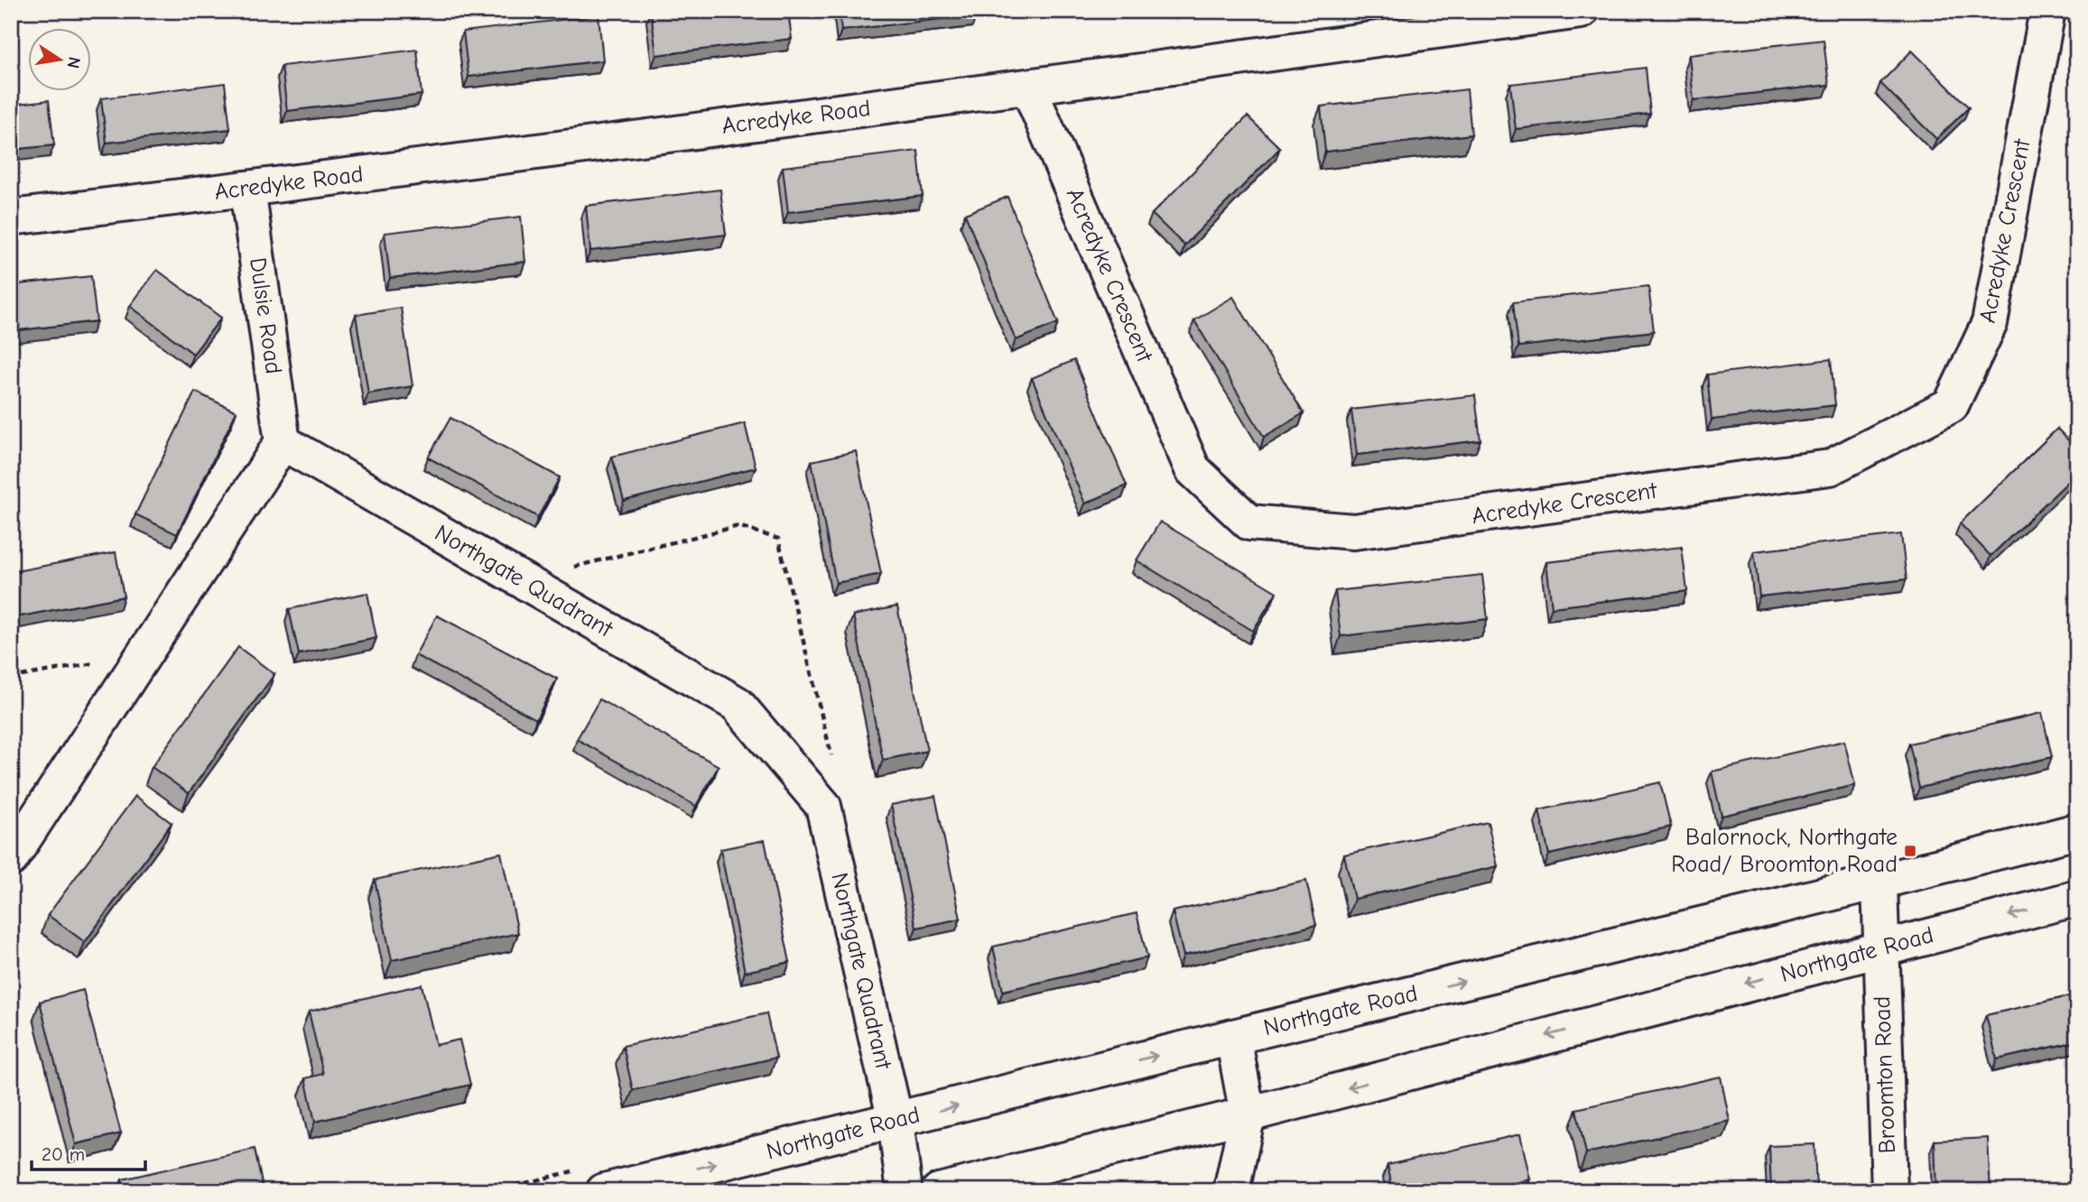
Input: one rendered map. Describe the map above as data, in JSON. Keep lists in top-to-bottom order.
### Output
{
  "streets": {
    "street": [
      "Acredyke Road",
      "Acredyke Crescent",
      "Dulsie Road",
      "Northgate Quadrant",
      "Northgate Road",
      "Broomton Road"
    ]
  },
  "crossings": [
    ["Acredyke Road", "Acredyke Crescent"],
    ["Acredyke Road", "Dulsie Road"],
    ["Dulsie Road", "Northgate Quadrant"],
    ["Northgate Quadrant", "Northgate Road"],
    ["Northgate Road", "Broomton Road"]
  ],
  "places": {
    "transit": ["Balornock, Northgate Road/ Broomton Road"]
  },
  "scale_bar": "20 m",
  "north": "right"
}
